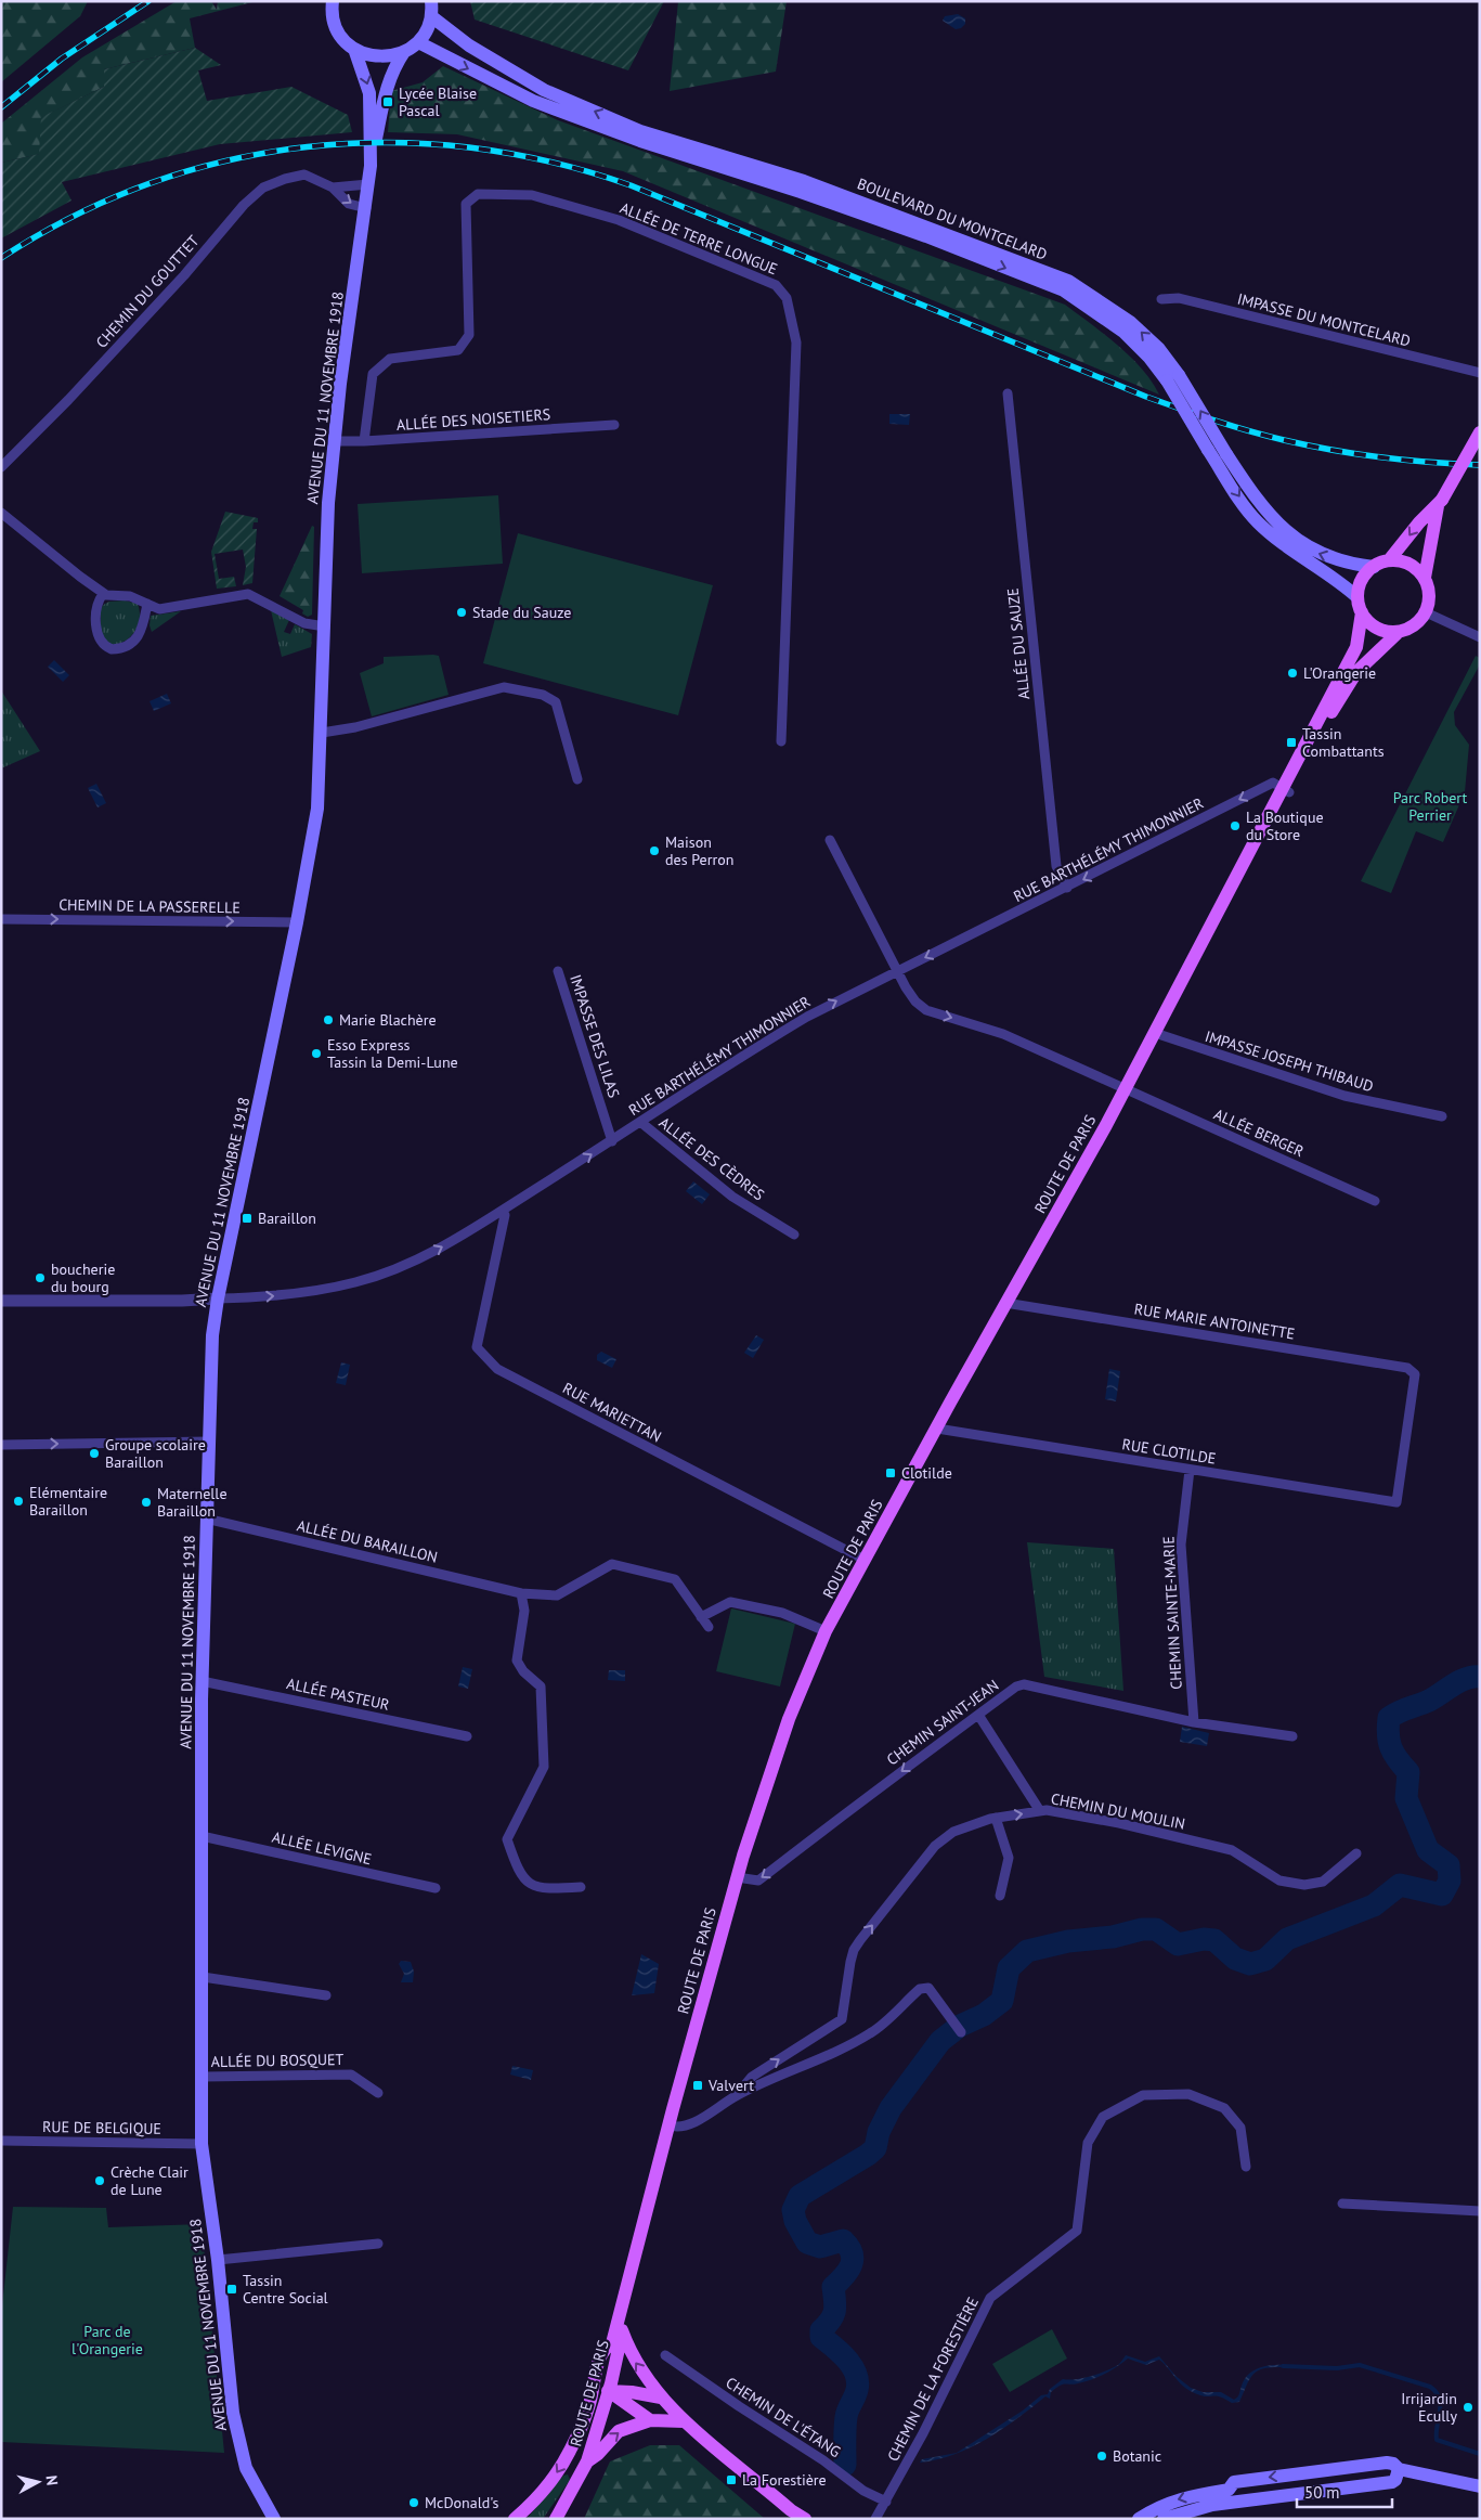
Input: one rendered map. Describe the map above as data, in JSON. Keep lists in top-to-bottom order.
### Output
{
  "streets": {
    "main road": ["BOULEVARD DU MONTCELARD", "AVENUE DU 11 NOVEMBRE 1918", "ROUTE DE PARIS"],
    "street": [
      "ALLÉE DE TERRE LONGUE",
      "CHEMIN DU GOUTTET",
      "IMPASSE DU MONTCELARD",
      "ALLÉE DES NOISETIERS",
      "ALLÉE DU SAUZE",
      "RUE BARTHÉLÉMY THIMONNIER",
      "CHEMIN DE LA PASSERELLE",
      "IMPASSE DES LILAS",
      "IMPASSE JOSEPH THIBAUD",
      "ALLÉE BERGER",
      "ALLÉE DES CÈDRES",
      "RUE MARIE ANTOINETTE",
      "RUE MARIETTAN",
      "RUE CLOTILDE",
      "ALLÉE DU BARAILLON",
      "CHEMIN SAINTE-MARIE",
      "ALLÉE PASTEUR",
      "CHEMIN SAINT-JEAN",
      "CHEMIN DU MOULIN",
      "ALLÉE LEVIGNE",
      "ALLÉE DU BOSQUET",
      "RUE DE BELGIQUE",
      "CHEMIN DE LA FORESTIÈRE",
      "CHEMIN DE L'ÉTANG"
    ]
  },
  "crossings": [
    ["BOULEVARD DU MONTCELARD", "ROUTE DE PARIS"],
    ["ALLÉE DE TERRE LONGUE", "ALLÉE DES NOISETIERS"],
    ["CHEMIN DU GOUTTET", "AVENUE DU 11 NOVEMBRE 1918"],
    ["AVENUE DU 11 NOVEMBRE 1918", "ALLÉE DES NOISETIERS"],
    ["AVENUE DU 11 NOVEMBRE 1918", "RUE BARTHÉLÉMY THIMONNIER"],
    ["AVENUE DU 11 NOVEMBRE 1918", "CHEMIN DE LA PASSERELLE"],
    ["AVENUE DU 11 NOVEMBRE 1918", "ALLÉE DU BARAILLON"],
    ["AVENUE DU 11 NOVEMBRE 1918", "ALLÉE PASTEUR"],
    ["AVENUE DU 11 NOVEMBRE 1918", "ALLÉE LEVIGNE"],
    ["AVENUE DU 11 NOVEMBRE 1918", "ALLÉE DU BOSQUET"],
    ["AVENUE DU 11 NOVEMBRE 1918", "RUE DE BELGIQUE"],
    ["ALLÉE DU SAUZE", "RUE BARTHÉLÉMY THIMONNIER"],
    ["RUE BARTHÉLÉMY THIMONNIER", "IMPASSE DES LILAS"],
    ["RUE BARTHÉLÉMY THIMONNIER", "ALLÉE BERGER"],
    ["RUE BARTHÉLÉMY THIMONNIER", "ALLÉE DES CÈDRES"],
    ["RUE BARTHÉLÉMY THIMONNIER", "ROUTE DE PARIS"],
    ["RUE BARTHÉLÉMY THIMONNIER", "RUE MARIETTAN"],
    ["IMPASSE JOSEPH THIBAUD", "ROUTE DE PARIS"],
    ["ALLÉE BERGER", "ROUTE DE PARIS"],
    ["ROUTE DE PARIS", "RUE MARIE ANTOINETTE"],
    ["ROUTE DE PARIS", "RUE MARIETTAN"],
    ["ROUTE DE PARIS", "RUE CLOTILDE"],
    ["ROUTE DE PARIS", "CHEMIN SAINT-JEAN"],
    ["RUE MARIE ANTOINETTE", "RUE CLOTILDE"],
    ["RUE CLOTILDE", "CHEMIN SAINTE-MARIE"],
    ["CHEMIN SAINTE-MARIE", "CHEMIN SAINT-JEAN"],
    ["CHEMIN DE LA FORESTIÈRE", "CHEMIN DE L'ÉTANG"]
  ],
  "one_way": [
    "CHEMIN DE LA PASSERELLE",
    "ALLÉE BERGER",
    "CHEMIN SAINT-JEAN",
    "CHEMIN DU MOULIN"
  ],
  "parks": ["Parc Robert Perrier", "Parc de l'Orangerie"],
  "places": {
    "transit": [
      "Lycée Blaise Pascal",
      "Tassin Combattants",
      "Baraillon",
      "Clotilde",
      "Valvert",
      "Tassin Centre Social",
      "La Forestière"
    ],
    "other": [
      "Stade du Sauze",
      "L'Orangerie",
      "La Boutique du Store",
      "Maison des Perron",
      "Marie Blachère",
      "Esso Express Tassin la Demi-Lune",
      "boucherie du bourg",
      "Groupe scolaire Baraillon",
      "Elémentaire Baraillon",
      "Maternelle Baraillon",
      "Crèche Clair de Lune",
      "Irrijardin Ecully",
      "Botanic",
      "McDonald's"
    ]
  },
  "scale_bar": "50 m",
  "north": "right"
}
